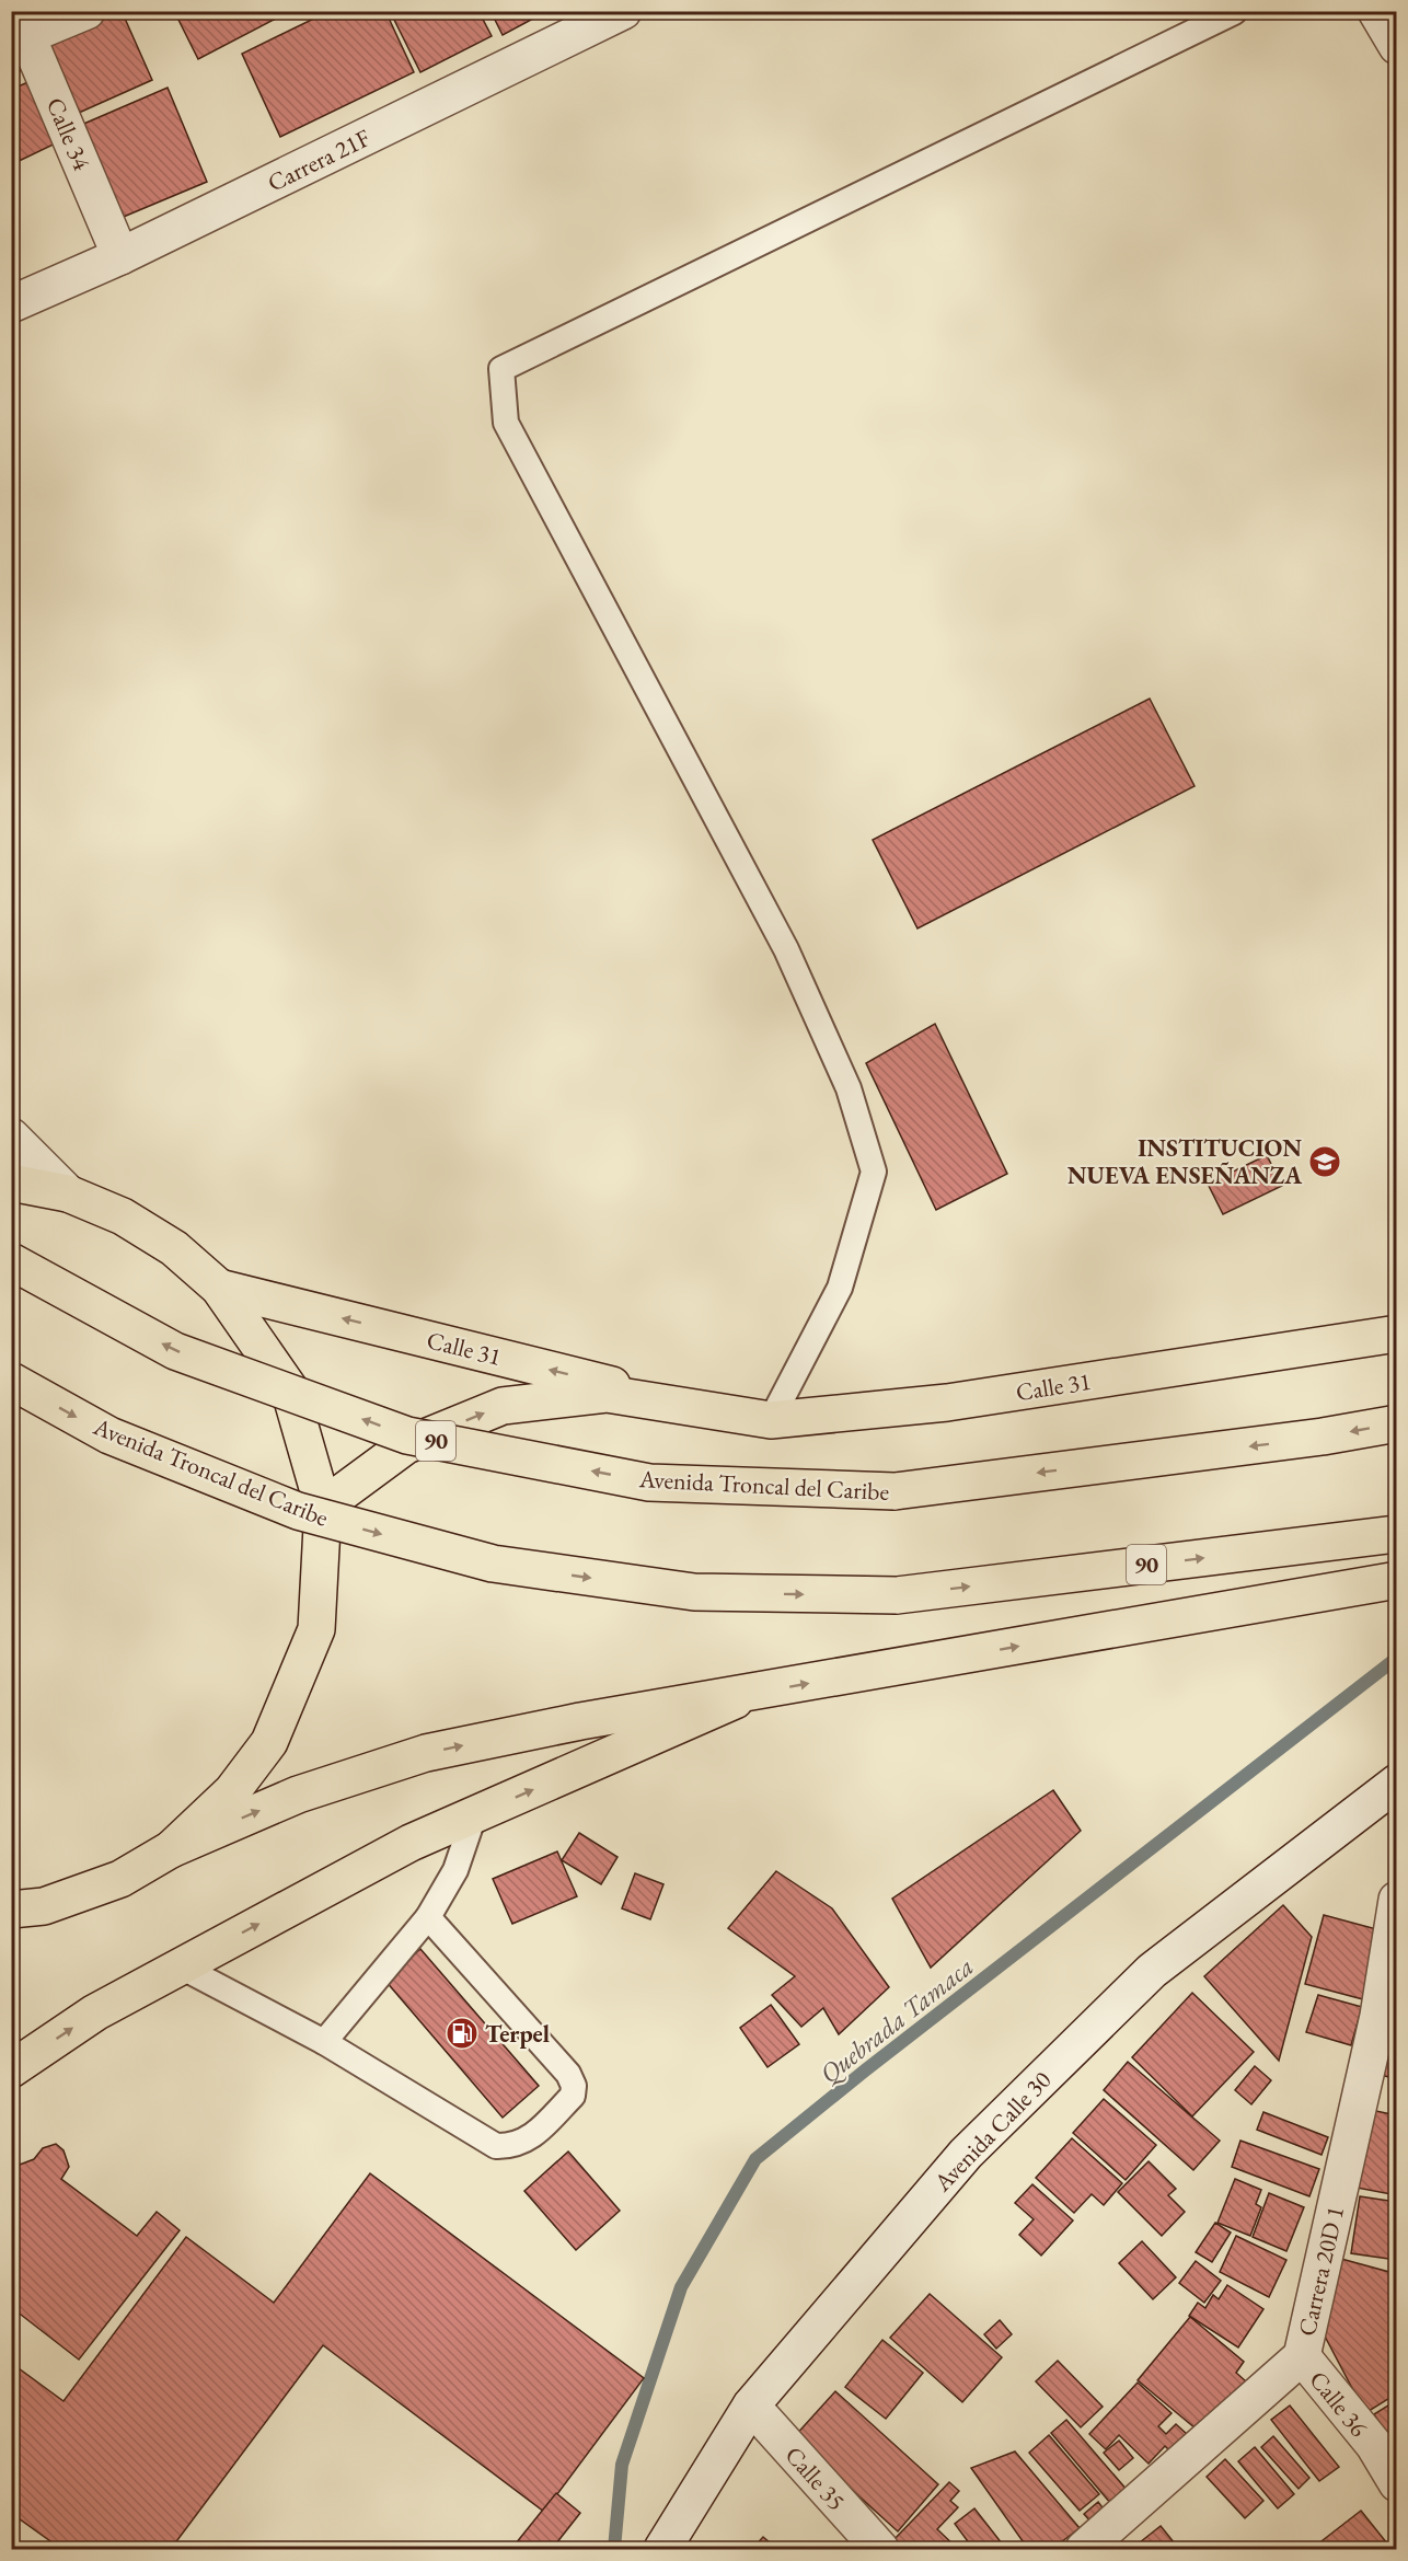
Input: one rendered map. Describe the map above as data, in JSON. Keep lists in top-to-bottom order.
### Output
{
  "streets": {
    "main road": ["Calle 31", "90", "Avenida Troncal del Caribe"],
    "street": [
      "Calle 34",
      "Carrera 21F",
      "Avenida Calle 30",
      "Carrera 20D 1",
      "Calle 36",
      "Calle 35"
    ]
  },
  "crossings": [
    ["Calle 34", "Carrera 21F"],
    ["Avenida Calle 30", "Calle 35"],
    ["Carrera 20D 1", "Calle 36"]
  ],
  "water": ["Quebrada Tamaca"],
  "places": {
    "school or university": ["INSTITUCION NUEVA ENSEÑANZA"],
    "fuel station": ["Terpel"]
  }
}
